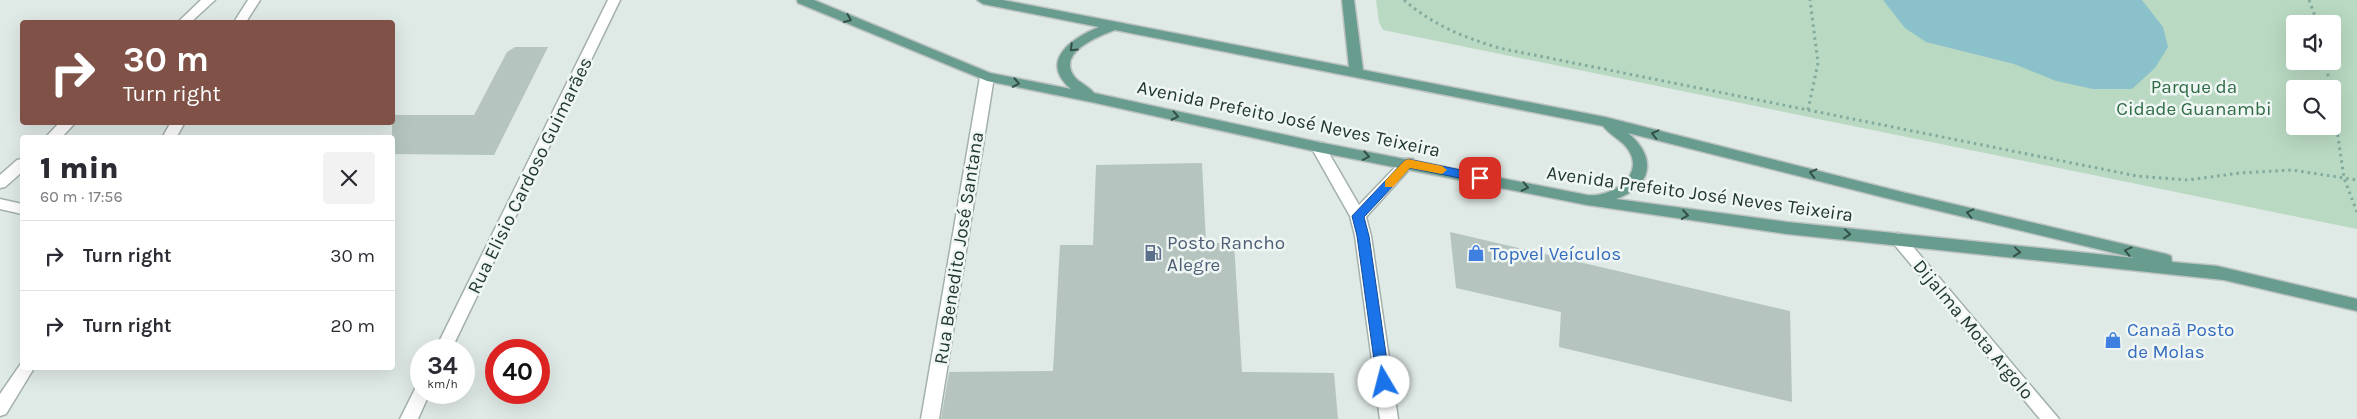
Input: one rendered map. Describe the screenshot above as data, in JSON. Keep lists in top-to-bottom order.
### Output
{
  "streets": {
    "main road": ["Avenida Prefeito José Neves Teixeira"],
    "street": ["Rua Elisio Cardoso Guimarães", "Rua Benedito José Santana", "Dijalma Mota Argolo"]
  },
  "crossings": [
    ["Avenida Prefeito José Neves Teixeira", "Rua Benedito José Santana"],
    ["Avenida Prefeito José Neves Teixeira", "Dijalma Mota Argolo"]
  ],
  "parks": ["Parque da Cidade Guanambi"],
  "places": {
    "fuel station": ["Posto Rancho Alegre"],
    "shop": ["Topvel Veículos", "Canaã Posto de Molas"]
  },
  "page": {
    "turn": ["30 m", "Turn right"],
    "heading": ["1 min", "60 m · 17:56"],
    "list": [
      {
        "name": "Turn right",
        "value": "30 m"
      },
      {
        "name": "Turn right",
        "value": "20 m"
      }
    ],
    "speed": "34 km/h",
    "limit": "40"
  }
}
